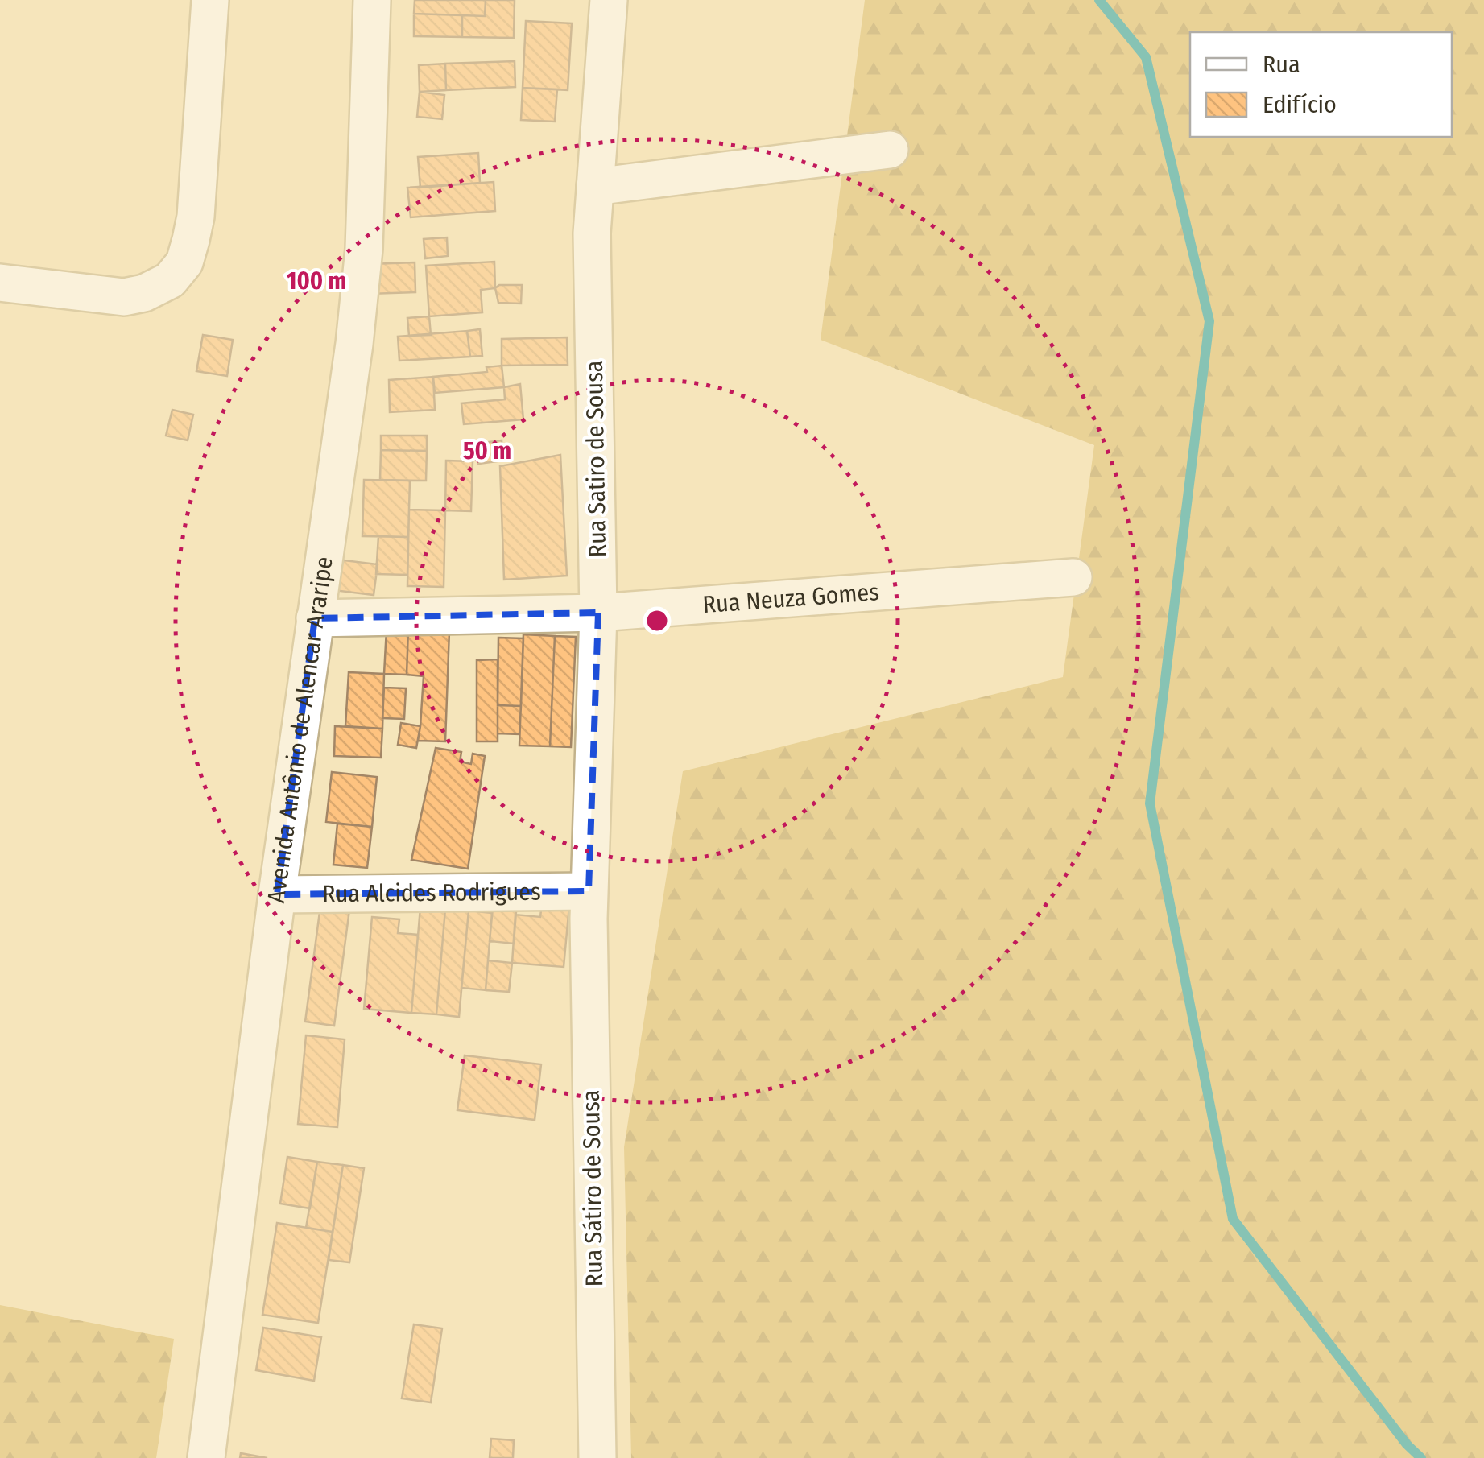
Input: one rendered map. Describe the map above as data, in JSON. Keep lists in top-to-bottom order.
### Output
{
  "streets": {
    "street": [
      "Rua Satiro de Sousa",
      "Rua Neuza Gomes",
      "Avenida Antônio de Alencar Araripe",
      "Rua Alcides Rodrigues",
      "Rua Sátiro de Sousa"
    ]
  },
  "crossings": [
    ["Rua Satiro de Sousa", "Rua Neuza Gomes"],
    ["Rua Satiro de Sousa", "Rua Alcides Rodrigues"],
    ["Rua Satiro de Sousa", "Rua Sátiro de Sousa"],
    ["Rua Neuza Gomes", "Avenida Antônio de Alencar Araripe"],
    ["Avenida Antônio de Alencar Araripe", "Rua Alcides Rodrigues"],
    ["Rua Alcides Rodrigues", "Rua Sátiro de Sousa"]
  ],
  "legend": ["Rua", "Edifício"],
  "rings": ["100 m", "50 m"]
}
